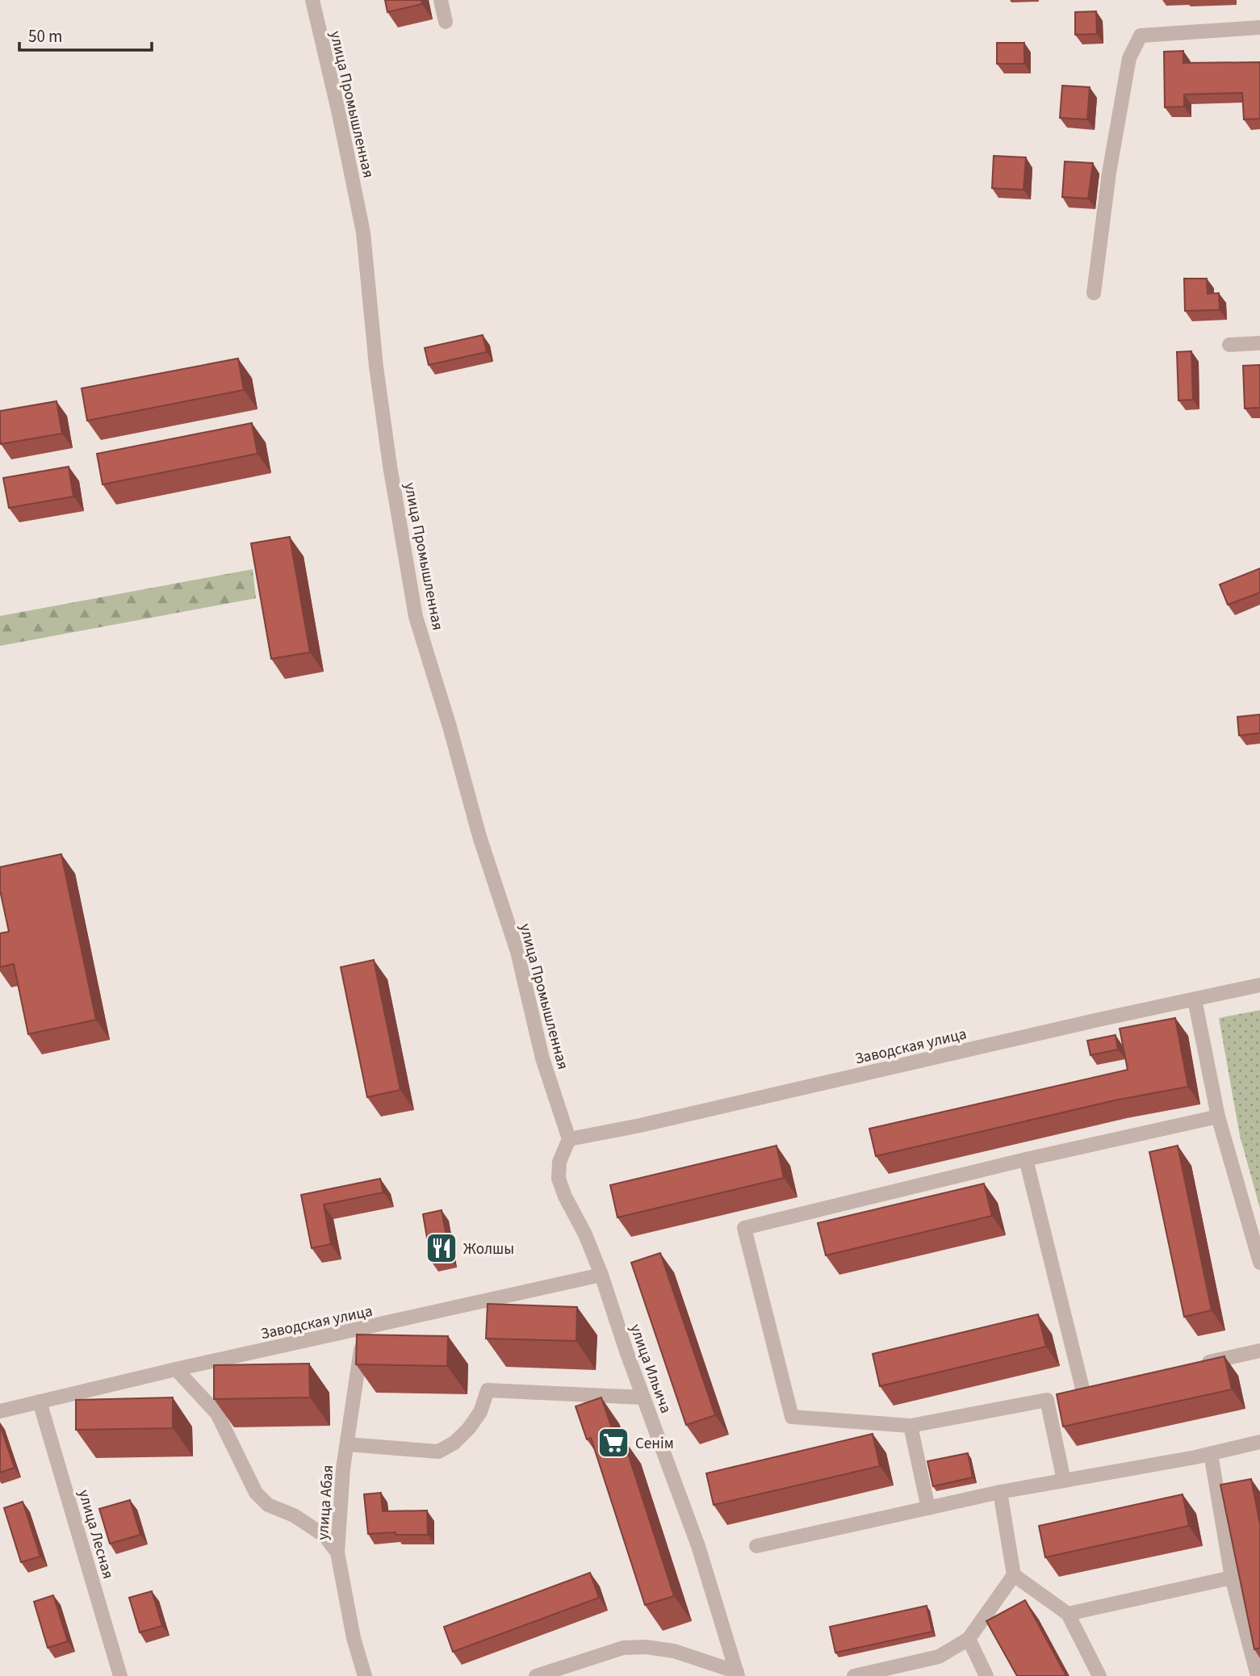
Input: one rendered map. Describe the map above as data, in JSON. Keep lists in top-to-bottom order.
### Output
{
  "streets": {
    "street": [
      "улица Промышленная",
      "Заводская улица",
      "улица Ильича",
      "улица Абая",
      "улица Лесная"
    ]
  },
  "crossings": [
    ["улица Промышленная", "Заводская улица"],
    ["улица Промышленная", "улица Ильича"],
    ["Заводская улица", "улица Ильича"],
    ["Заводская улица", "улица Абая"],
    ["Заводская улица", "улица Лесная"]
  ],
  "places": {
    "restaurant": ["Жолшы"],
    "supermarket": ["Сенiм"]
  },
  "scale_bar": "50 m"
}
